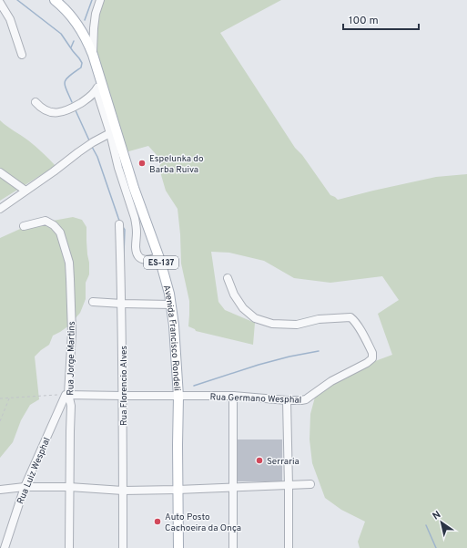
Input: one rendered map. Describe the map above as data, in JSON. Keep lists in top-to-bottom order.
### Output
{
  "streets": {
    "main road": ["ES-137", "Avenida Francisco Rondeli"],
    "street": [
      "Rua Jorge Martins",
      "Rua Florencio Alves",
      "Rua Germano Wesphal",
      "Rua Luiz Wesphal"
    ]
  },
  "crossings": [
    ["Avenida Francisco Rondeli", "Rua Germano Wesphal"],
    ["Rua Jorge Martins", "Rua Germano Wesphal"],
    ["Rua Jorge Martins", "Rua Luiz Wesphal"],
    ["Rua Florencio Alves", "Rua Germano Wesphal"],
    ["Rua Germano Wesphal", "Rua Luiz Wesphal"]
  ],
  "places": ["Espelunka do Barba Ruiva", "Serraria", "Auto Posto Cachoeira da Onça"],
  "scale_bar": "100 m",
  "north": "top left"
}
